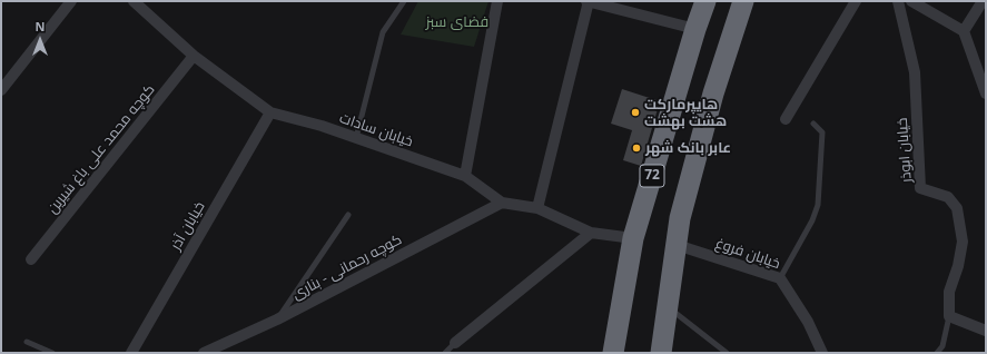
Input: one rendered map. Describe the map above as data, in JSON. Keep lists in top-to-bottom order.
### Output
{
  "streets": {
    "highway": ["72"],
    "street": [
      "خیابان سادات",
      "کوچه محمد علی باغ شیرین",
      "خیابان ابوذر",
      "خیابان آذر",
      "خیابان فروغ",
      "کوچه رحمانی - بناری"
    ]
  },
  "crossings": [
    ["خیابان سادات", "کوچه محمد علی باغ شیرین"],
    ["خیابان سادات", "72"],
    ["خیابان سادات", "خیابان آذر"],
    ["خیابان سادات", "کوچه رحمانی - بناری"]
  ],
  "parks": ["فضای سبز"],
  "places": ["هایپرمارکت هشت بهشت", "عابر بانک شهر"],
  "north": "top"
}
